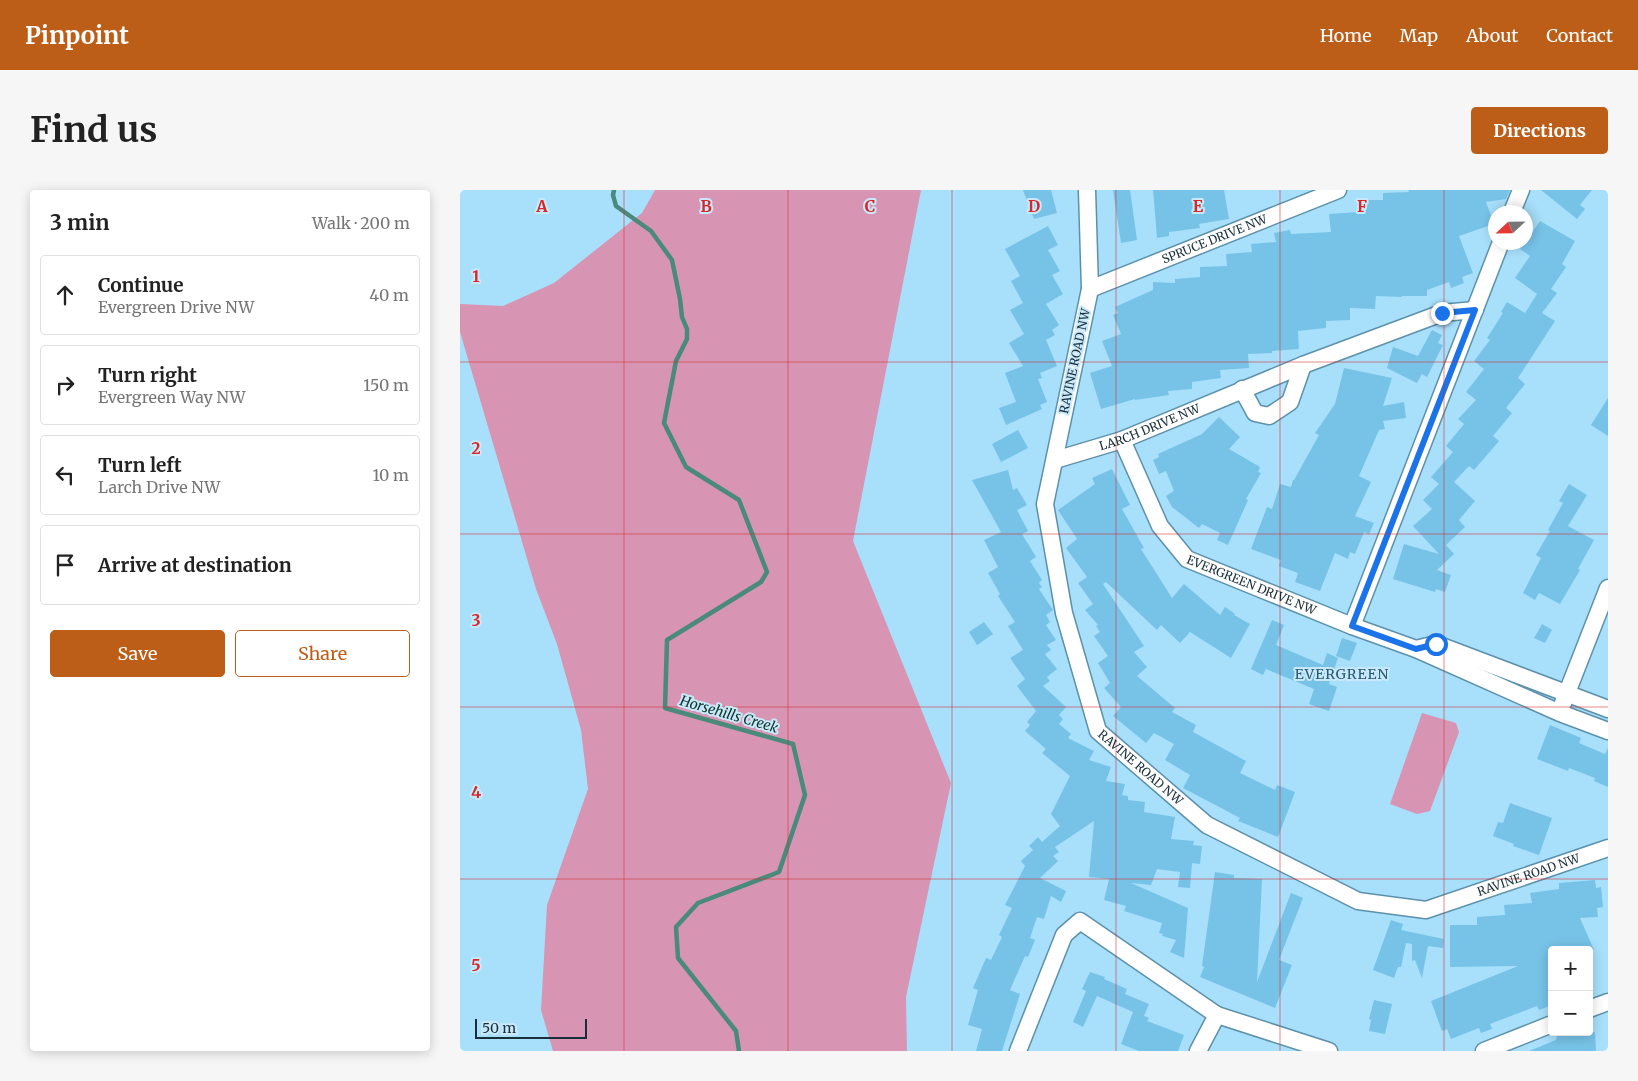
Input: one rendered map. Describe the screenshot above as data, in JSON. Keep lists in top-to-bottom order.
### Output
{
  "streets": {
    "street": [
      "SPRUCE DRIVE NW",
      "RAVINE ROAD NW",
      "LARCH DRIVE NW",
      "EVERGREEN DRIVE NW"
    ]
  },
  "crossings": [
    ["SPRUCE DRIVE NW", "RAVINE ROAD NW"],
    ["RAVINE ROAD NW", "LARCH DRIVE NW"],
    ["LARCH DRIVE NW", "EVERGREEN DRIVE NW"]
  ],
  "districts": ["EVERGREEN"],
  "water": ["Horsehills Creek"],
  "scale_bar": "50 m",
  "north": "left",
  "page": {
    "header": "Pinpoint",
    "nav": [
      "Home",
      "Map",
      "About",
      "Contact"
    ],
    "buttons": [
      "Directions",
      ["Save", "Share"]
    ],
    "title": "Find us",
    "heading": ["3 min", "Walk · 200 m"],
    "list": [
      ["Continue", "Evergreen Drive NW", "40 m"],
      ["Turn right", "Evergreen Way NW", "150 m"],
      ["Turn left", "Larch Drive NW", "10 m"],
      "Arrive at destination"
    ],
    "map_buttons": ["+", "−"],
    "scale": "50 m"
  },
  "grid": {
    "columns": [
      "A",
      "B",
      "C",
      "D",
      "E",
      "F"
    ],
    "rows": [
      "1",
      "2",
      "3",
      "4",
      "5"
    ]
  }
}
